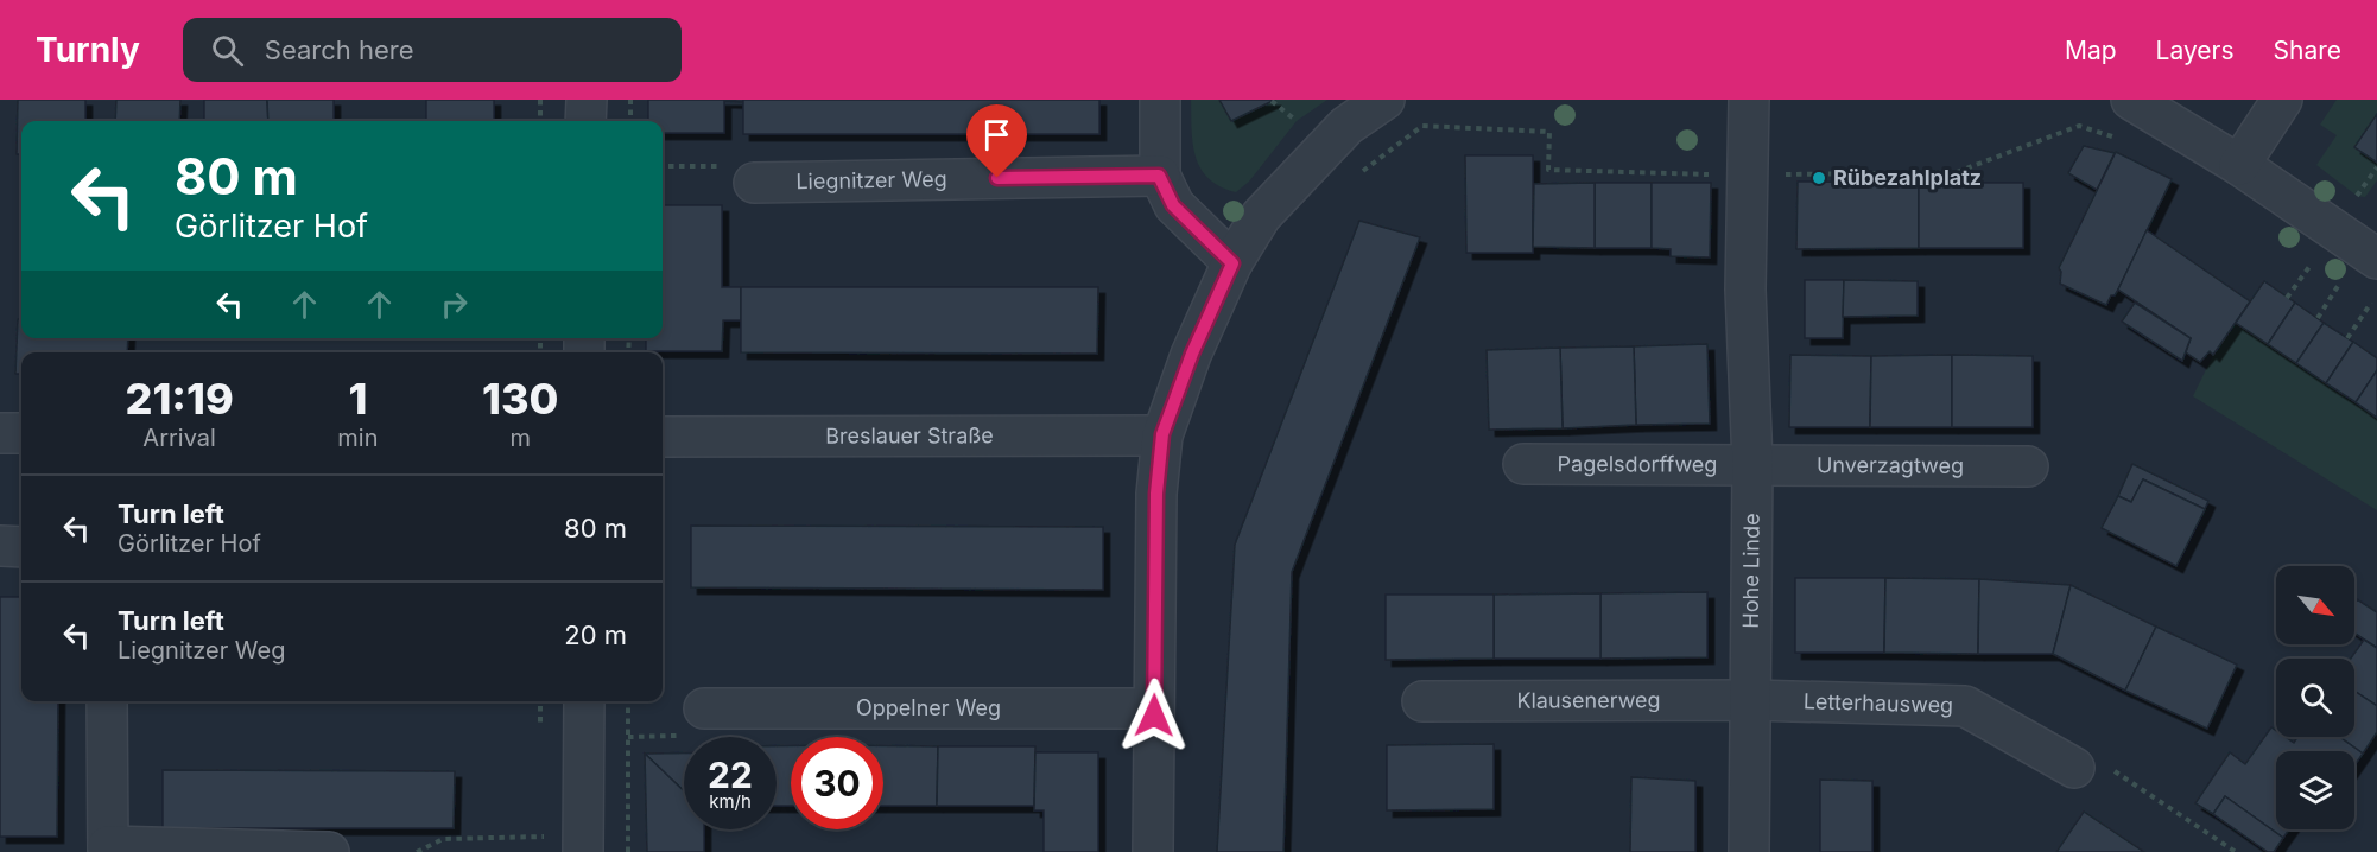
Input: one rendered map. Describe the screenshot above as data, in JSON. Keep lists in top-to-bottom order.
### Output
{
  "streets": {
    "street": [
      "Liegnitzer Weg",
      "Breslauer Straße",
      "Pagelsdorffweg",
      "Unverzagtweg",
      "Hohe Linde",
      "Klausenerweg",
      "Letterhausweg",
      "Oppelner Weg"
    ]
  },
  "crossings": [
    ["Pagelsdorffweg", "Unverzagtweg"],
    ["Pagelsdorffweg", "Hohe Linde"],
    ["Unverzagtweg", "Hohe Linde"],
    ["Hohe Linde", "Klausenerweg"],
    ["Hohe Linde", "Letterhausweg"],
    ["Klausenerweg", "Letterhausweg"]
  ],
  "places": ["Rübezahlplatz"],
  "north": "bottom right",
  "page": {
    "header": "Turnly",
    "search": "Search here",
    "nav": ["Map", "Layers", "Share"],
    "turn": ["80 m", "Görlitzer Hof"],
    "eta": [
      "21:19",
      "Arrival",
      "1",
      "min",
      "130",
      "m"
    ],
    "list": [
      {
        "name": "Turn left",
        "note": "Görlitzer Hof",
        "value": "80 m"
      },
      {
        "name": "Turn left",
        "note": "Liegnitzer Weg",
        "value": "20 m"
      }
    ],
    "speed": "22 km/h",
    "limit": "30"
  }
}
